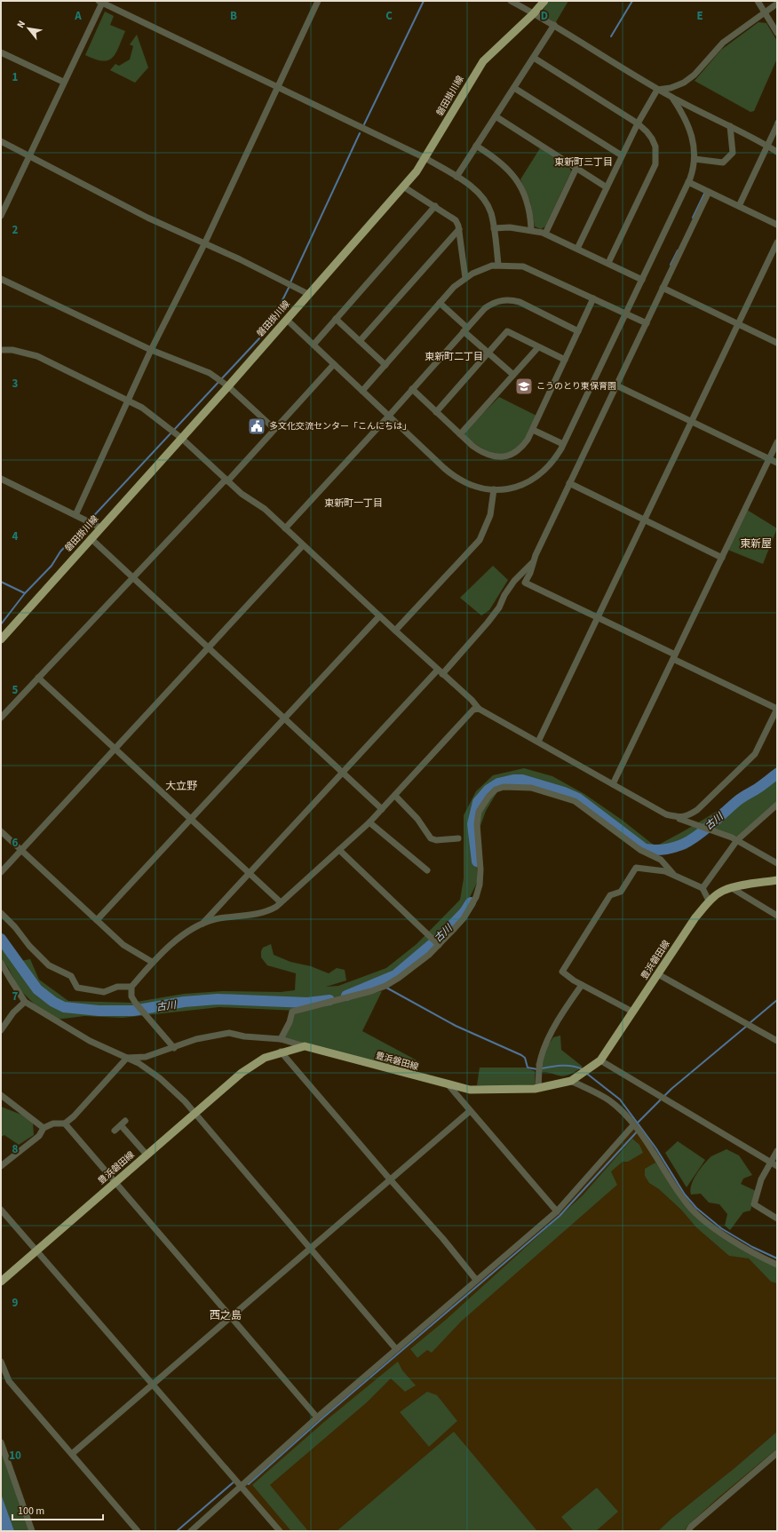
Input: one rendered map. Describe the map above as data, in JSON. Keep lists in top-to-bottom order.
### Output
{
  "streets": {
    "main road": ["磐田掛川線", "豊浜磐田線"]
  },
  "districts": [
    "東新町三丁目",
    "東新町二丁目",
    "東新町一丁目",
    "東新屋",
    "大立野",
    "西之島"
  ],
  "water": ["古川"],
  "places": {
    "school or university": ["こうのとり東保育園"],
    "public building": ["多文化交流センター「こんにちは」"]
  },
  "scale_bar": "100 m",
  "north": "top left",
  "grid": {
    "columns": [
      "A",
      "B",
      "C",
      "D",
      "E"
    ],
    "rows": [
      "1",
      "2",
      "3",
      "4",
      "5",
      "6",
      "7",
      "8",
      "9",
      "10"
    ]
  }
}
